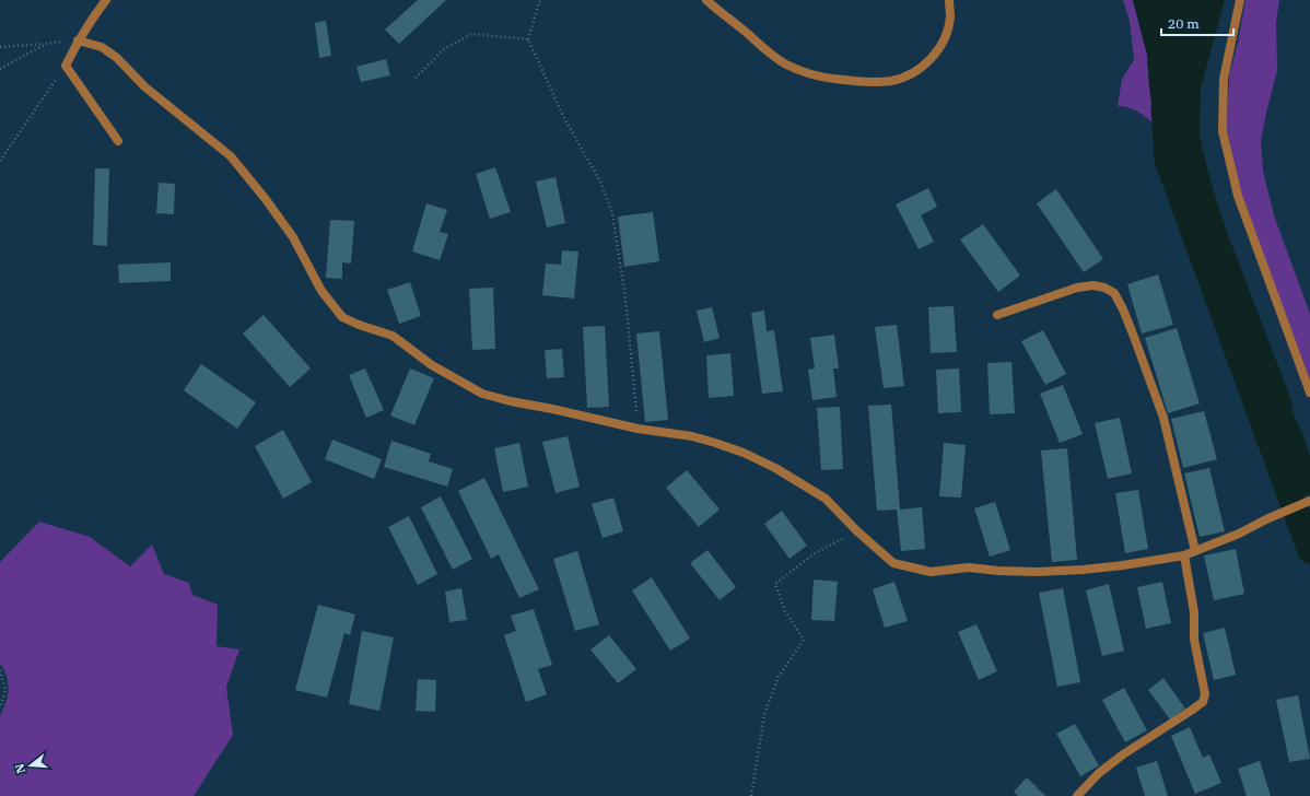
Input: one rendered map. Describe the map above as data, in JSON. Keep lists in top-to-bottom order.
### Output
{
  "scale_bar": "20 m",
  "north": "left"
}
